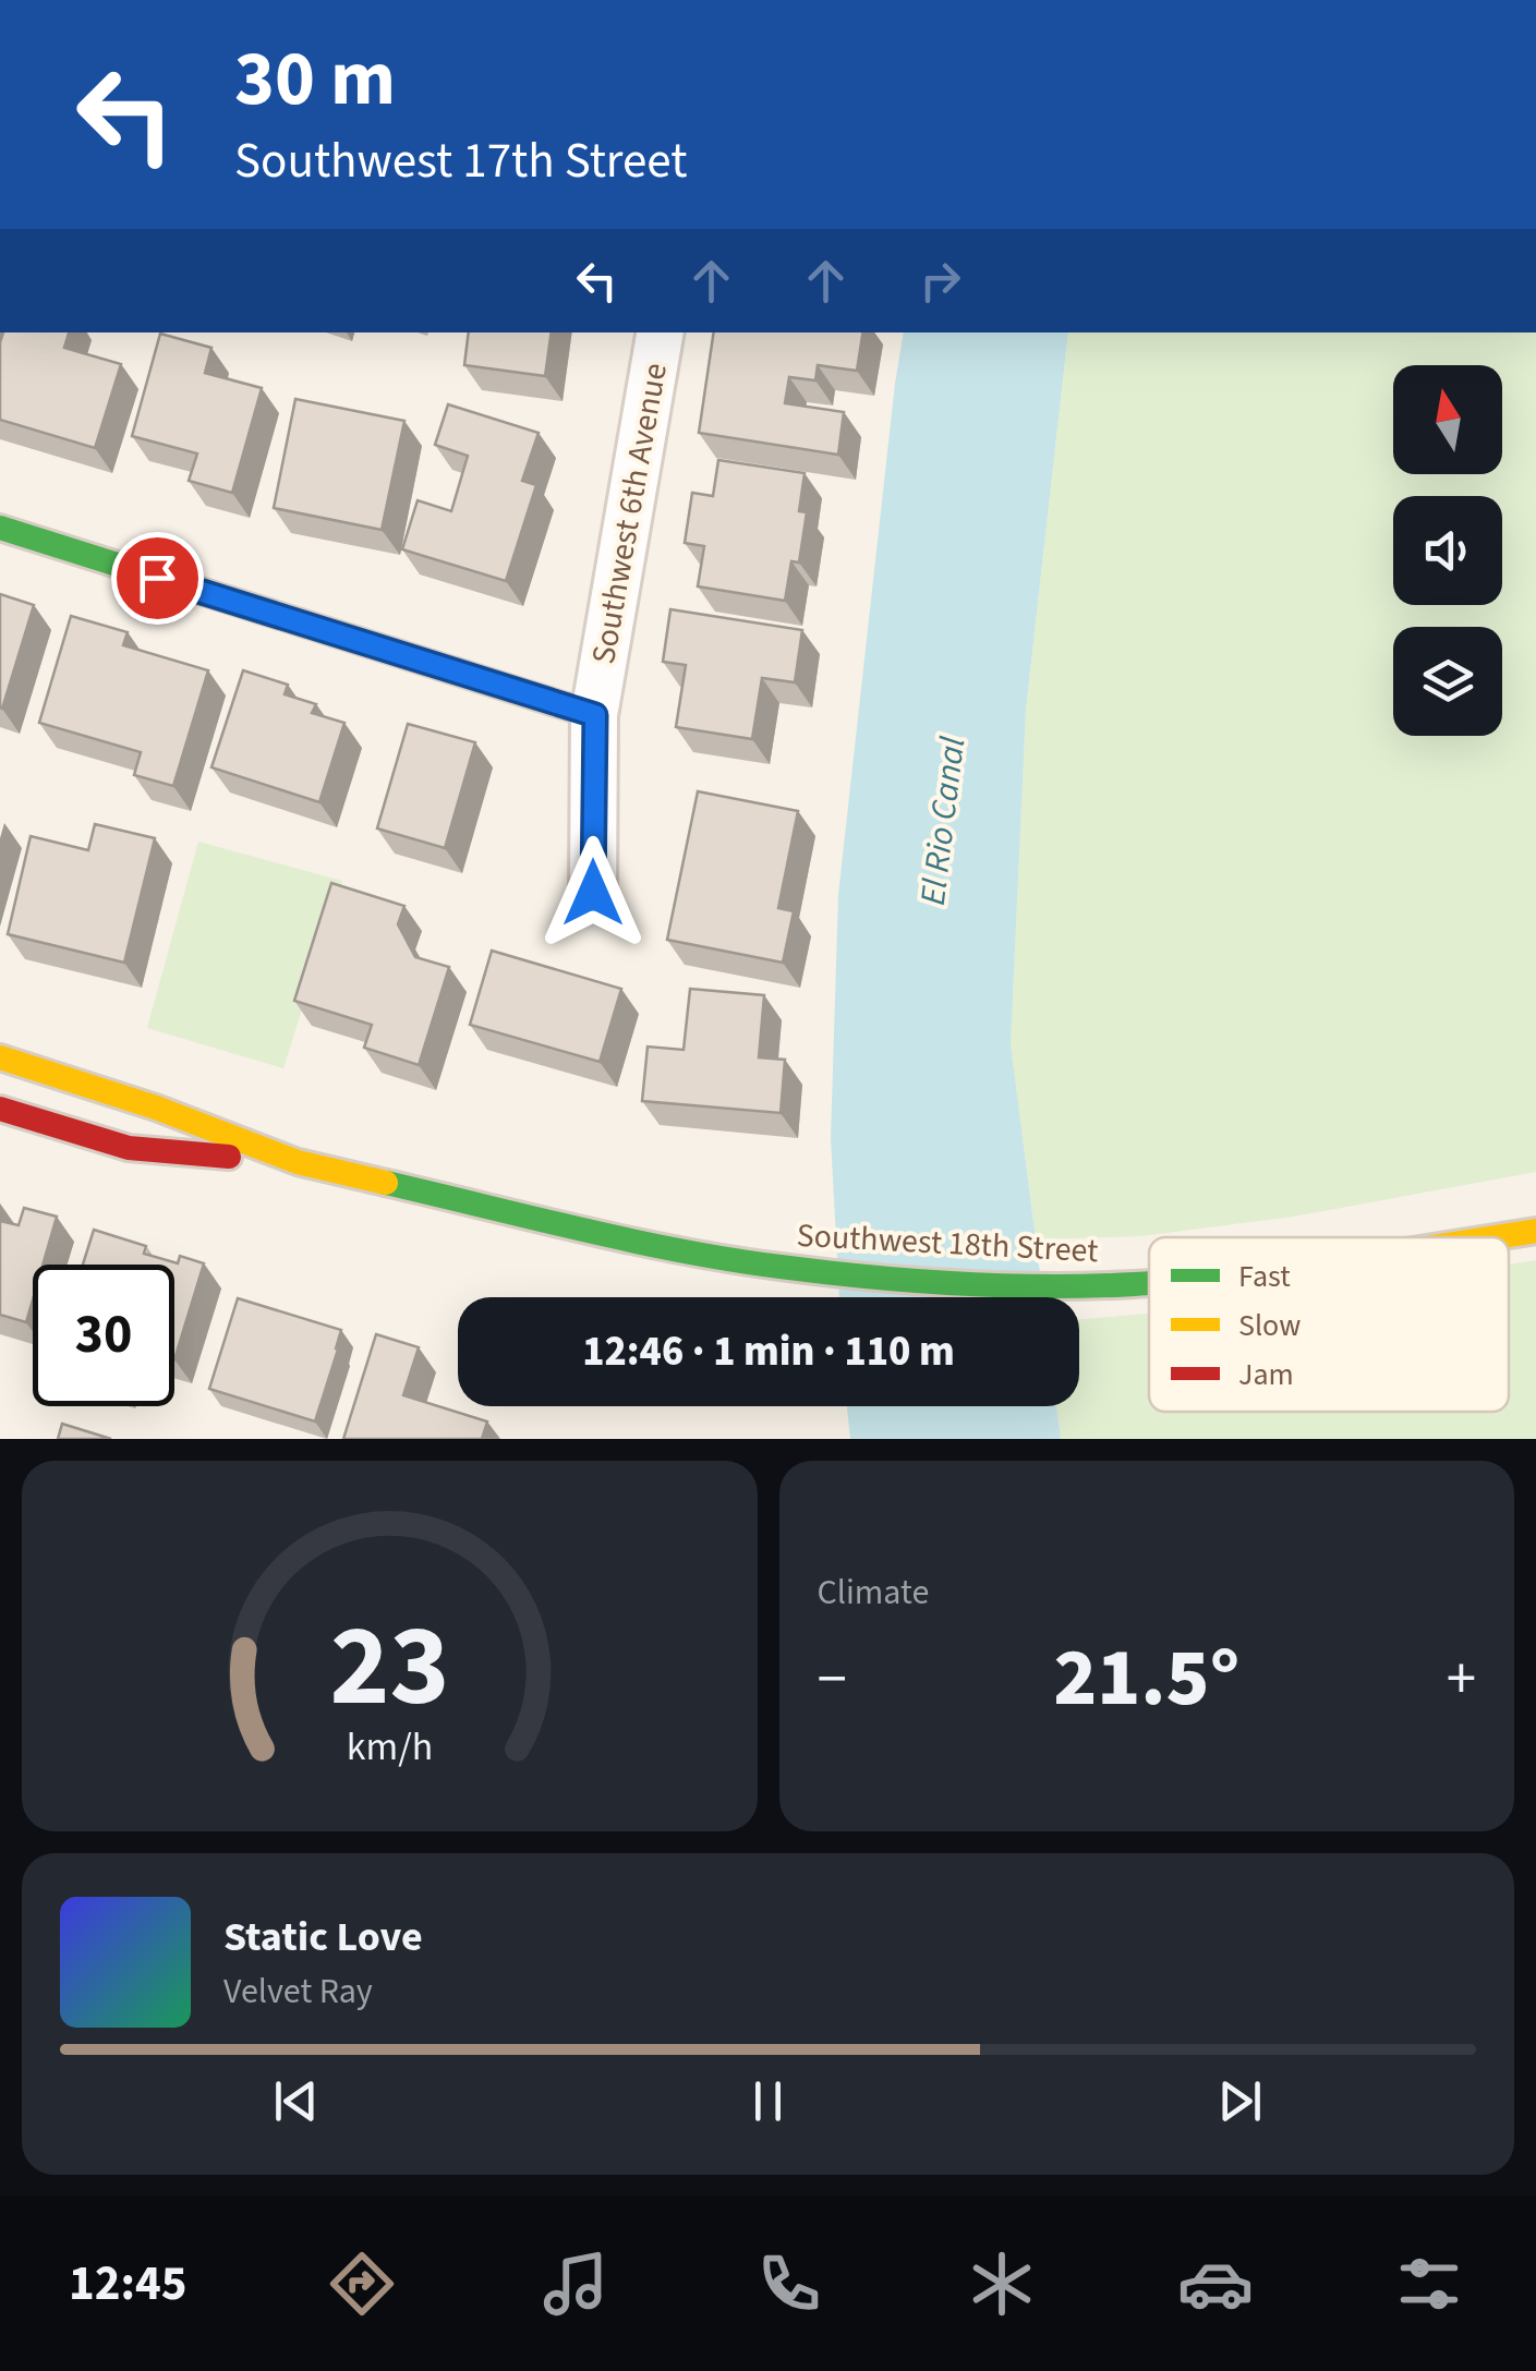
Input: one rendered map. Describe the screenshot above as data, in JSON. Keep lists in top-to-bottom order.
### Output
{
  "streets": {
    "main road": ["Southwest 18th Street"],
    "street": ["Southwest 6th Avenue"]
  },
  "water": ["El Rio Canal"],
  "legend": ["Fast", "Slow", "Jam"],
  "north": "top",
  "page": {
    "turn": ["30 m", "Southwest 17th Street"],
    "limit": "30",
    "trip": "12:46 · 1 min · 110 m",
    "tile": "Climate",
    "heat": ["−", "21.5°", "+"],
    "song": ["Static Love", "Velvet Ray"],
    "tabs": "12:45",
    "gauge": ["23", "km/h"]
  }
}
